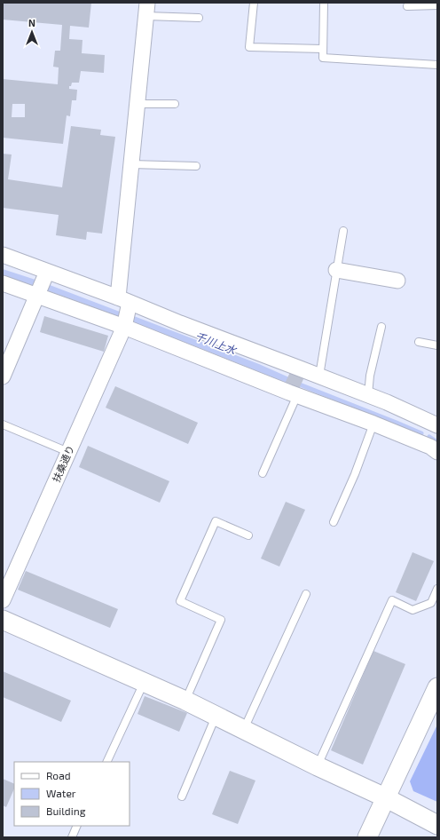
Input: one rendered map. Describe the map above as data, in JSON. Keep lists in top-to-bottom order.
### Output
{
  "streets": {
    "street": ["扶桑通り"]
  },
  "water": ["千川上水"],
  "legend": ["Road", "Water", "Building"],
  "north": "top"
}
